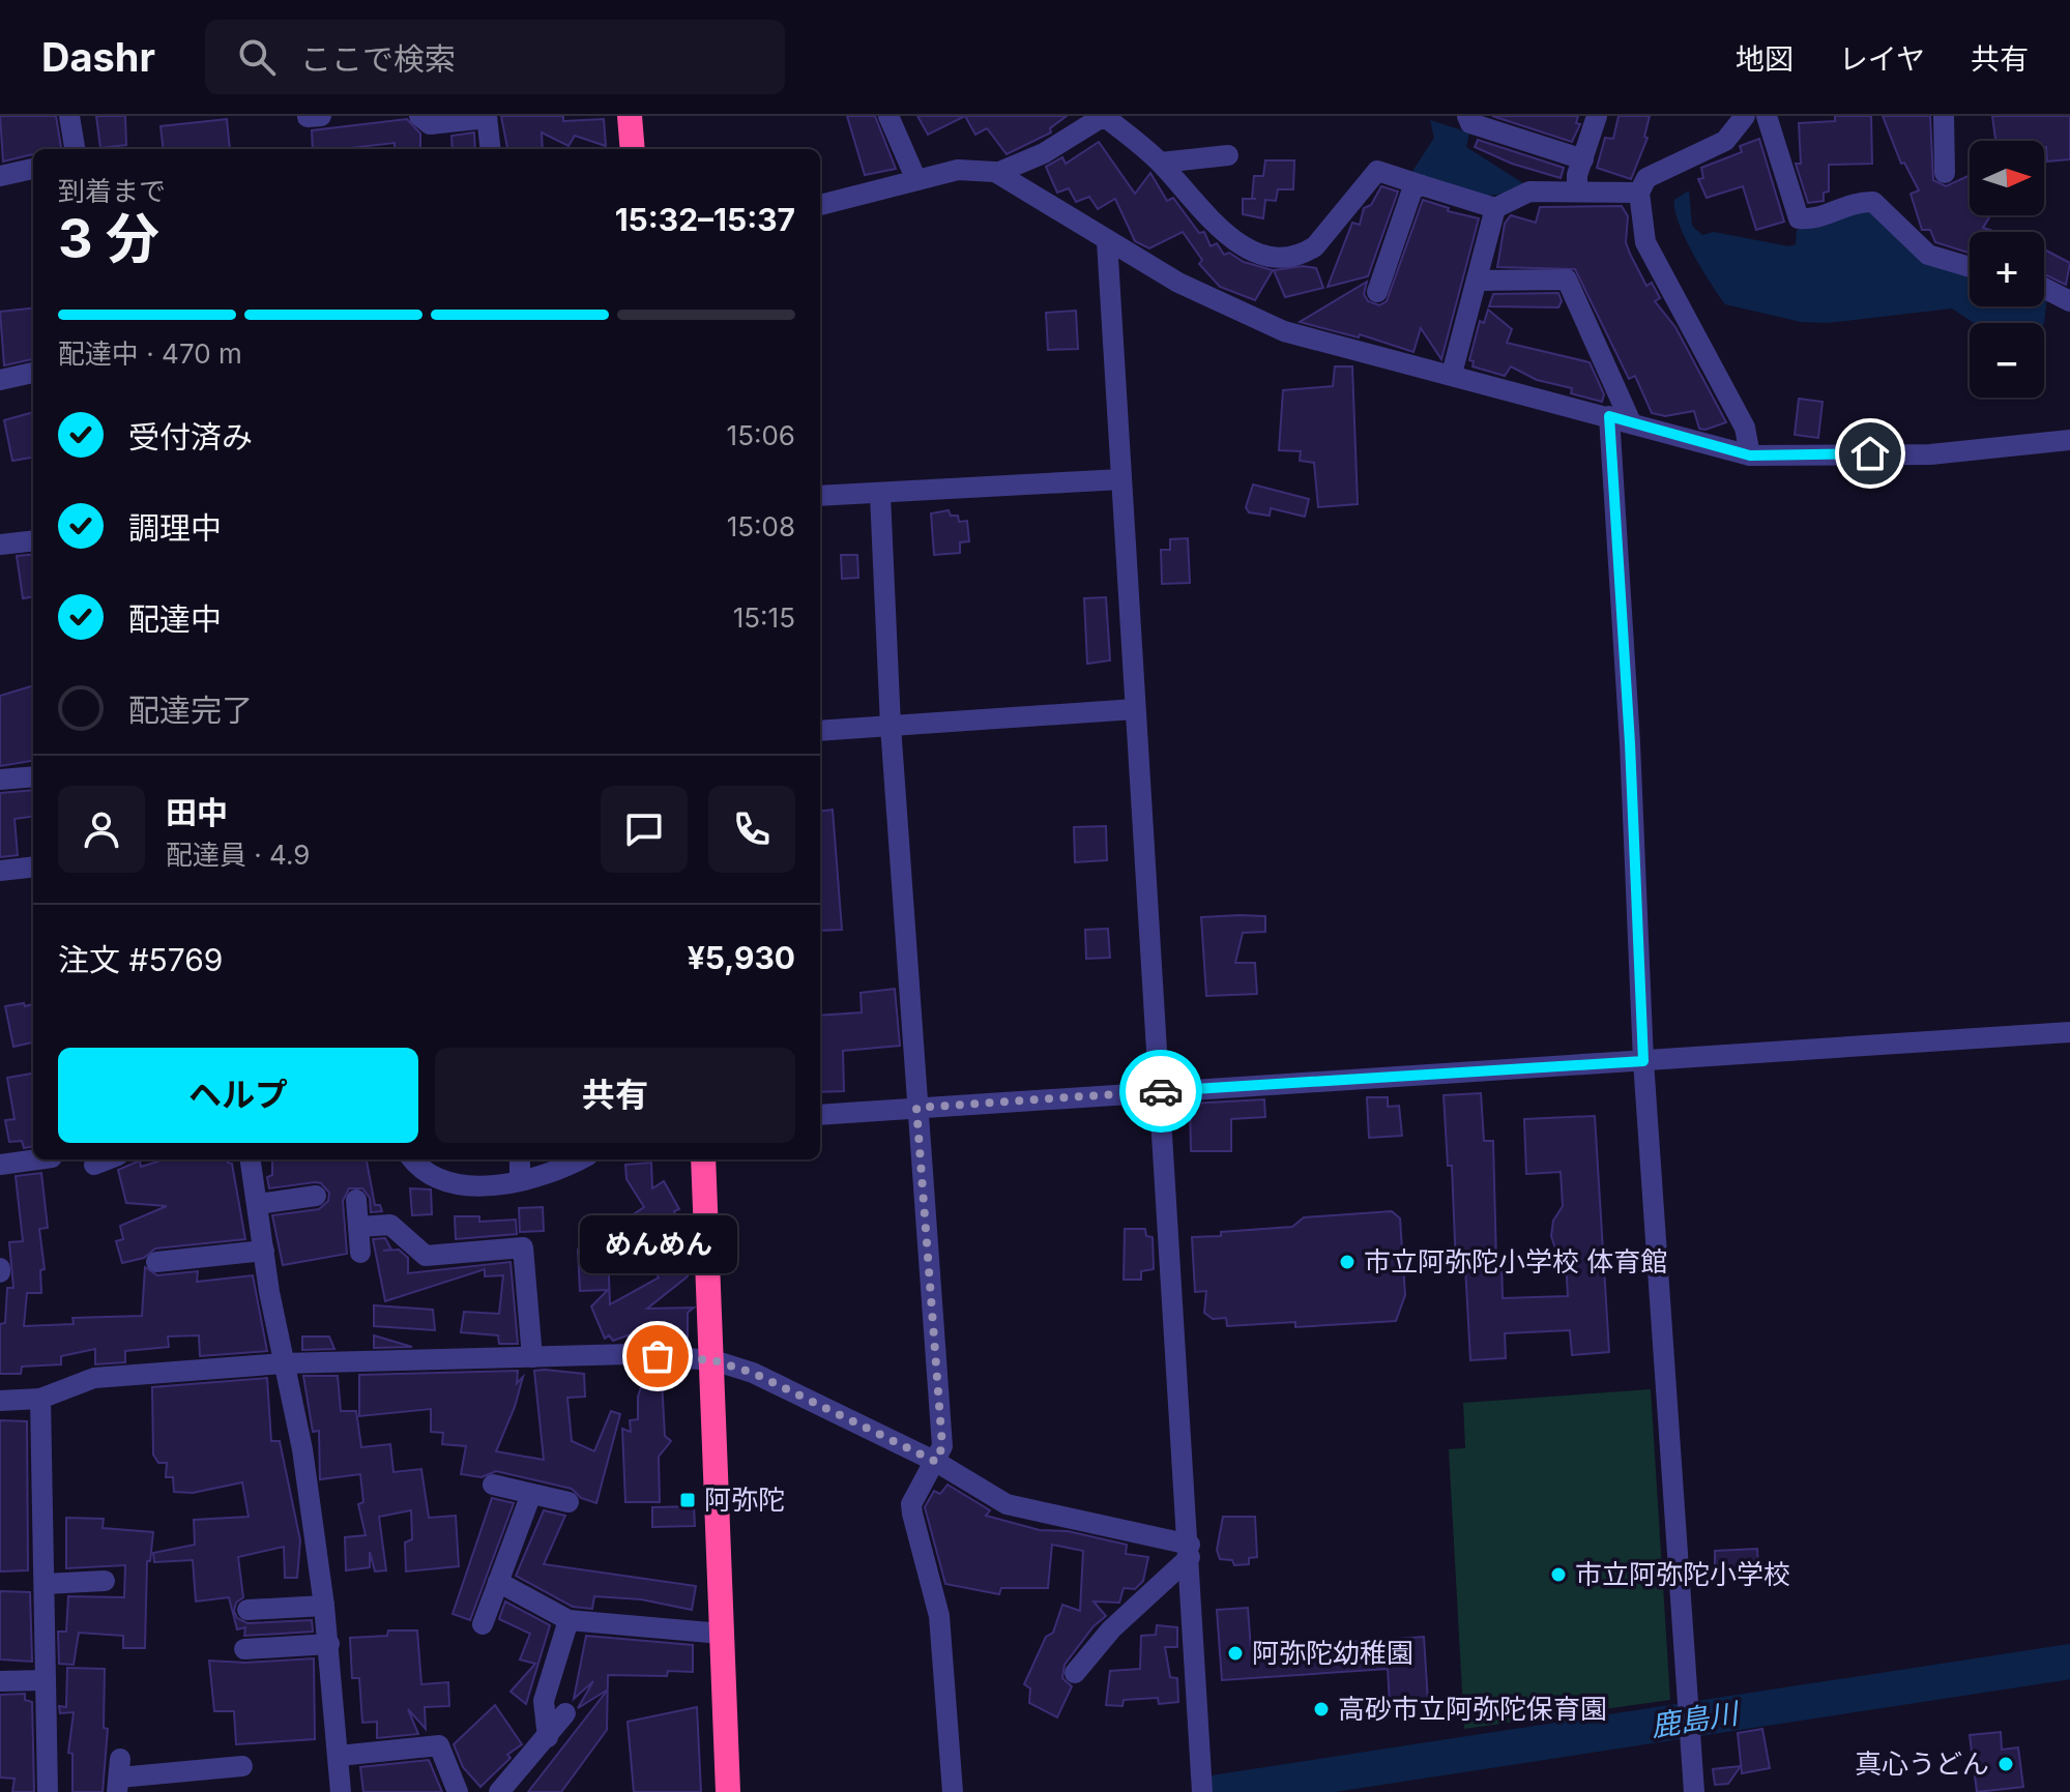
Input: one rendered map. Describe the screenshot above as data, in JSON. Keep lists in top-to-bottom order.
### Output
{
  "water": ["鹿島川"],
  "places": {
    "other": [
      "市立阿弥陀小学校 体育館",
      "めんめん",
      "市立阿弥陀小学校",
      "阿弥陀幼稚園",
      "高砂市立阿弥陀保育園",
      "真心うどん"
    ],
    "transit": ["阿弥陀"]
  },
  "north": "right",
  "page": {
    "header": "Dashr",
    "search": "ここで検索",
    "nav": ["地図", "レイヤ", "共有"],
    "map_buttons": ["+", "−"],
    "heading": ["3 分", "到着まで", "15:32–15:37"],
    "panel": [
      "田中",
      "配達員 · 4.9",
      "注文 #5769",
      "¥5,930"
    ],
    "bar": "配達中 · 470 m",
    "list": [
      ["受付済み", "15:06"],
      ["調理中", "15:08"],
      ["配達中", "15:15"],
      "配達完了"
    ],
    "buttons": ["ヘルプ", "共有"],
    "bubble": "めんめん"
  }
}
